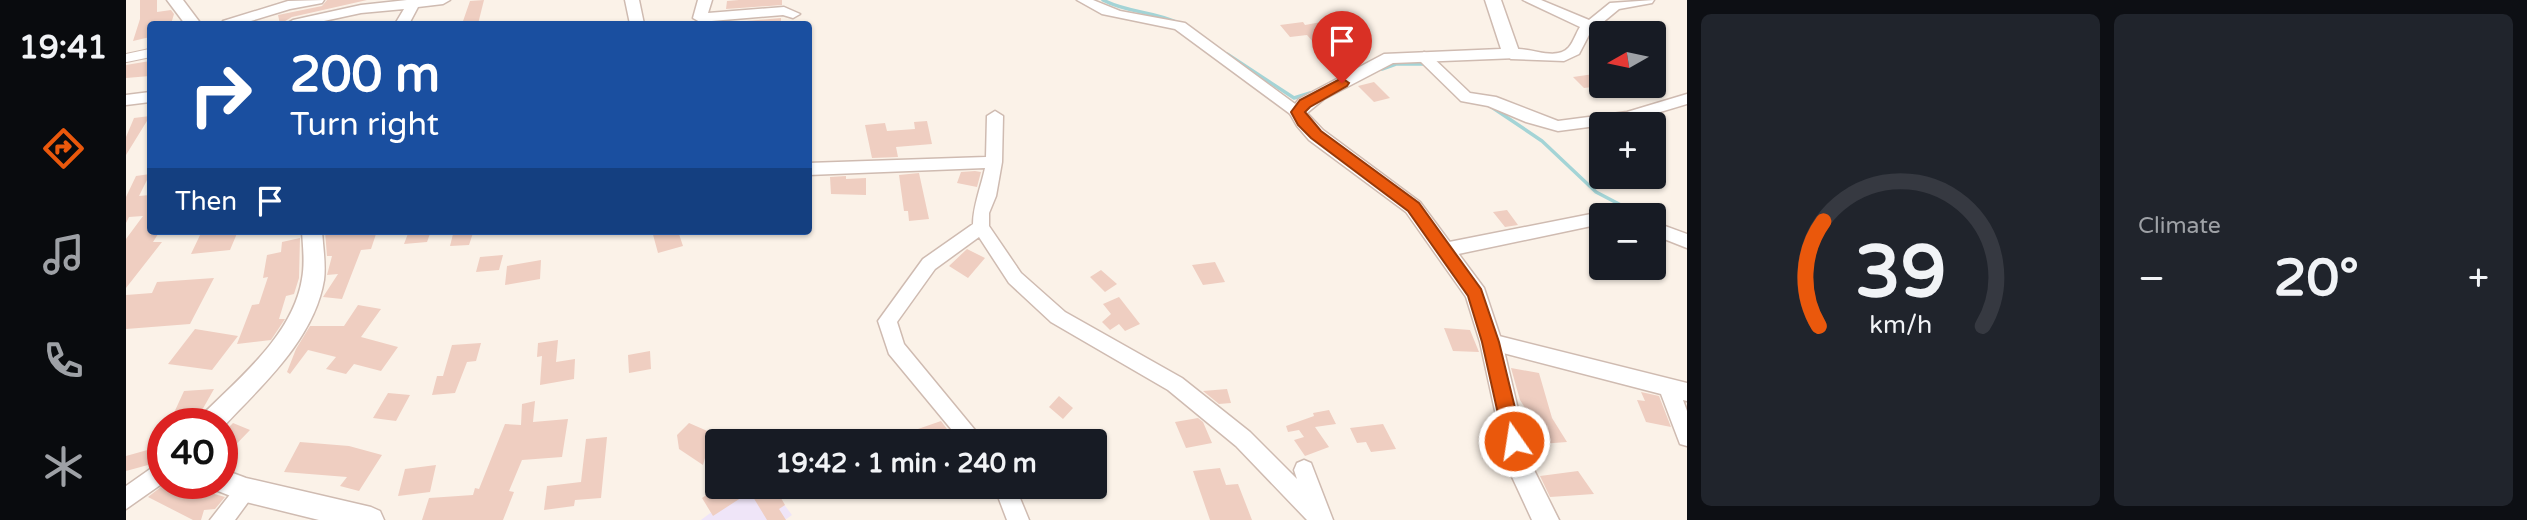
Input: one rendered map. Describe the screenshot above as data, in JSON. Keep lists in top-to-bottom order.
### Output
{
  "north": "left",
  "page": {
    "tabs": "19:41",
    "tile": "Climate",
    "map_buttons": ["+", "−"],
    "turn": ["200 m", "Turn right"],
    "then": "Then",
    "heat": ["−", "20°", "+"],
    "limit": "40",
    "trip": "19:42 · 1 min · 240 m",
    "gauge": ["39", "km/h"]
  }
}
